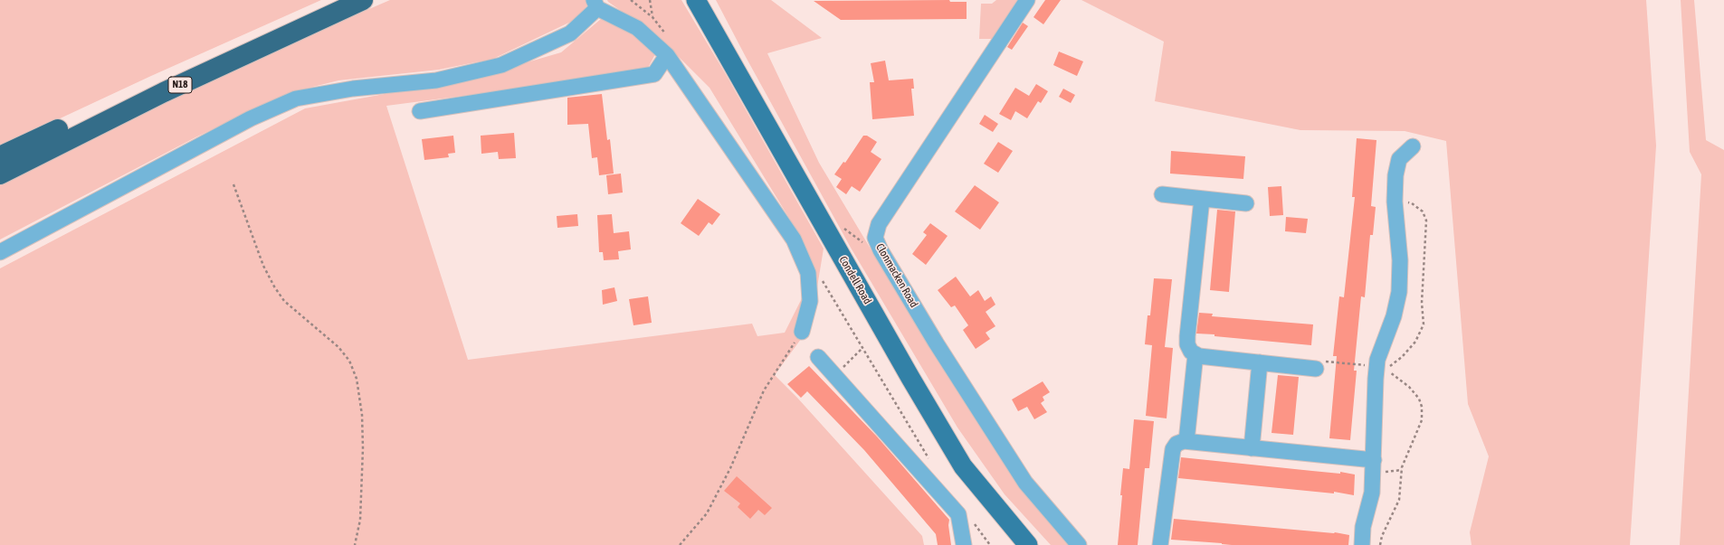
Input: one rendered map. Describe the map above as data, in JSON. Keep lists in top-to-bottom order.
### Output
{
  "streets": {
    "highway": ["N18"],
    "main road": ["Condell Road"],
    "street": ["Clonmacken Road"]
  }
}
